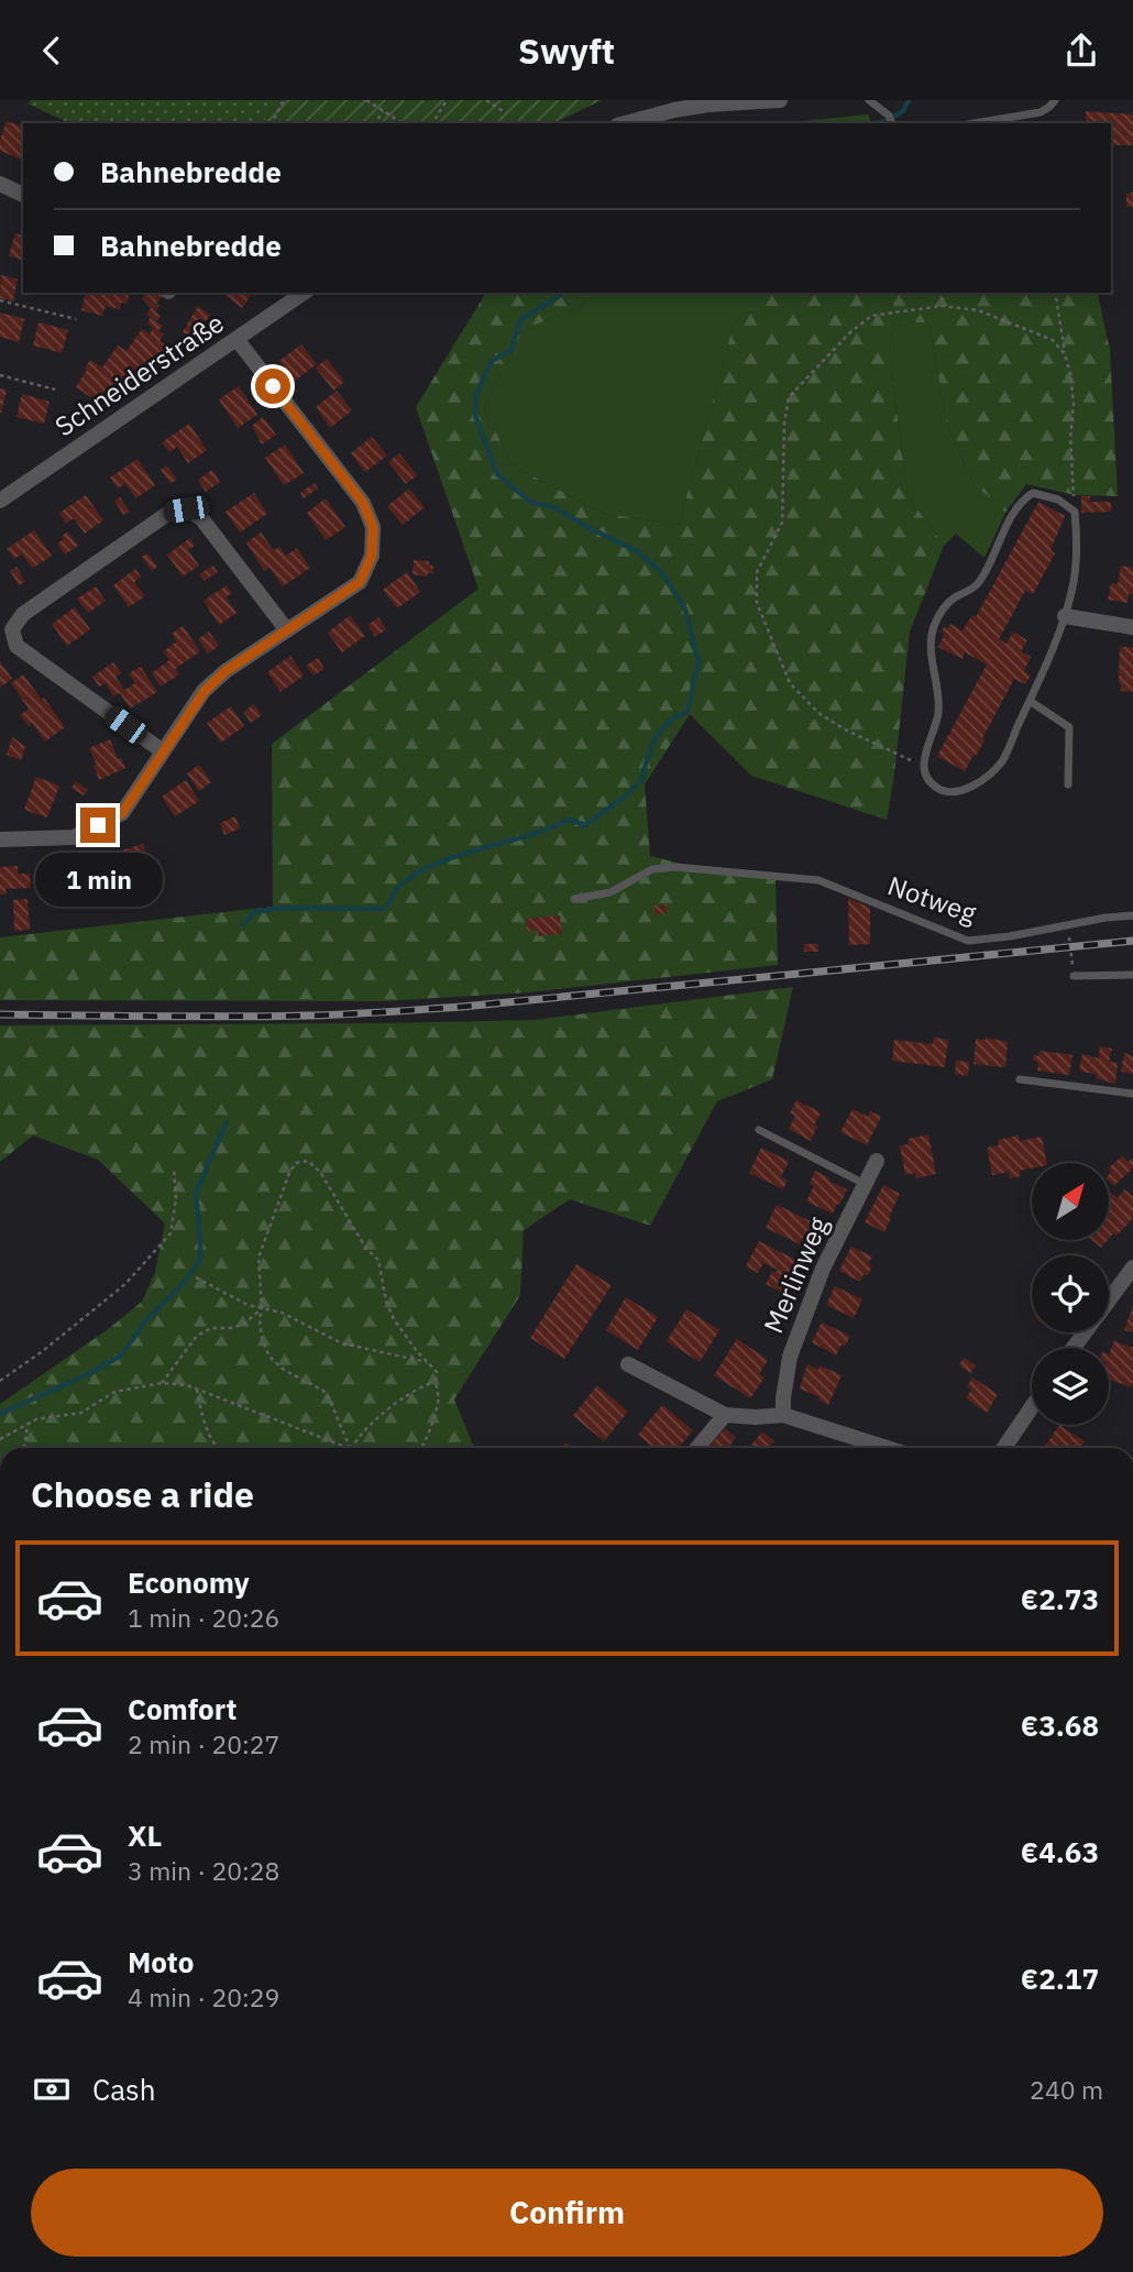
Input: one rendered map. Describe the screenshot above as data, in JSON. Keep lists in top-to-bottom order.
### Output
{
  "streets": {
    "street": ["Schneiderstraße", "Merlinweg"],
    "lane": ["Notweg"]
  },
  "north": "top right",
  "page": {
    "header": "Swyft",
    "banner": ["Bahnebredde", "Bahnebredde"],
    "bubble": "1 min",
    "heading": "Choose a ride",
    "list": [
      {
        "name": "Economy",
        "note": "1 min · 20:26",
        "value": "€2.73"
      },
      {
        "name": "Comfort",
        "note": "2 min · 20:27",
        "value": "€3.68"
      },
      {
        "name": "XL",
        "note": "3 min · 20:28",
        "value": "€4.63"
      },
      {
        "name": "Moto",
        "note": "4 min · 20:29",
        "value": "€2.17"
      }
    ],
    "pay": ["Cash", "240 m"],
    "buttons": "Confirm"
  }
}
